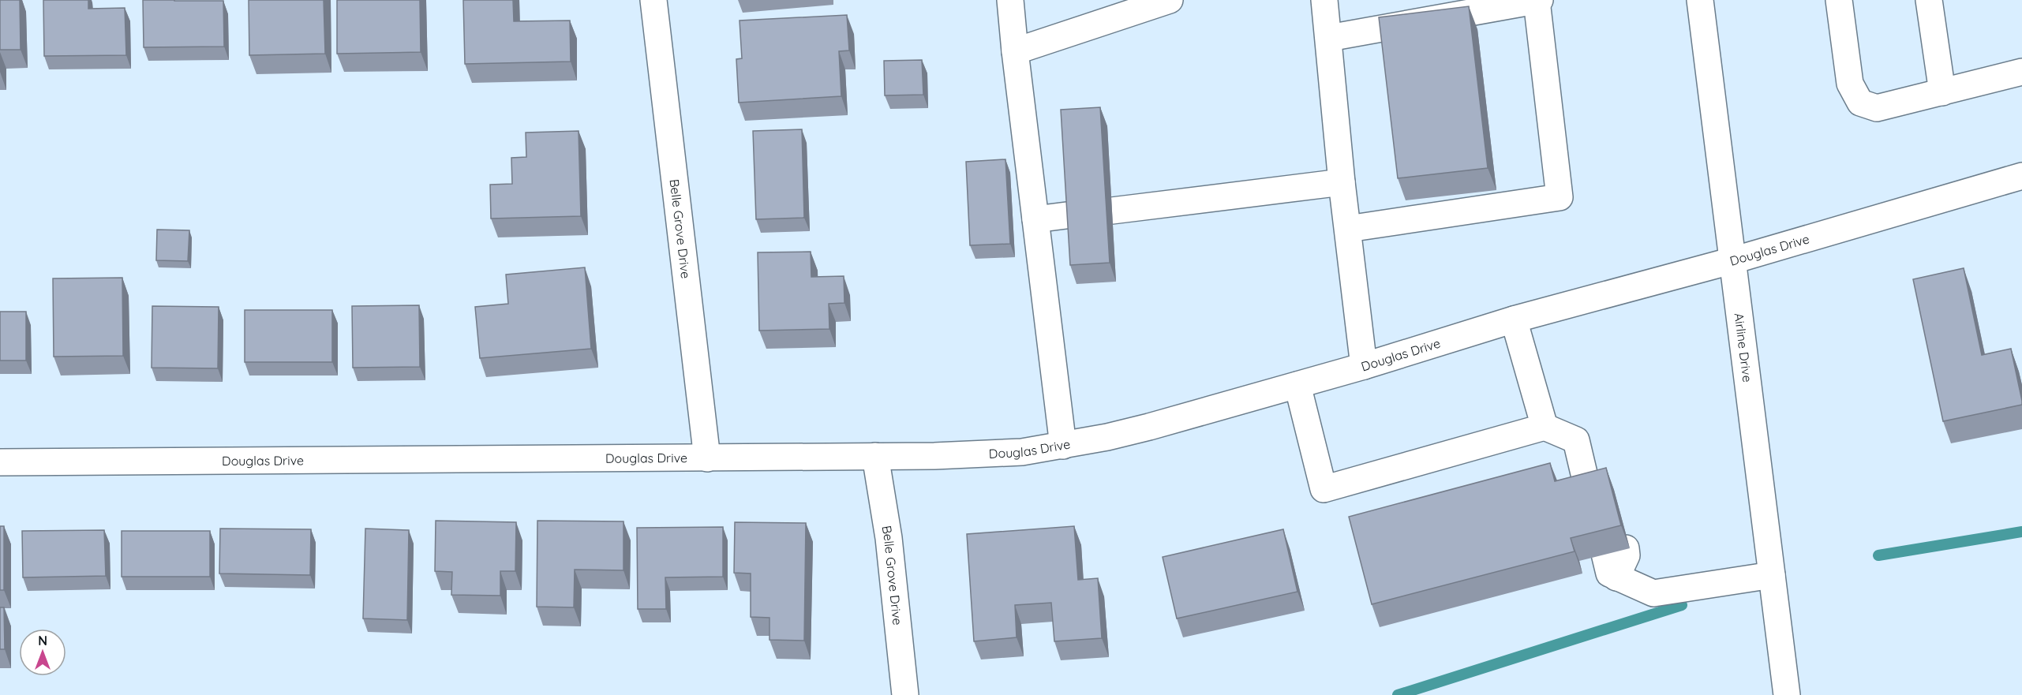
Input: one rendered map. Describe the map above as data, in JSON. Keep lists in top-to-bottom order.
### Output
{
  "streets": {
    "street": ["Belle Grove Drive", "Douglas Drive", "Airline Drive"]
  },
  "crossings": [
    ["Belle Grove Drive", "Douglas Drive"],
    ["Douglas Drive", "Airline Drive"]
  ],
  "north": "top"
}
